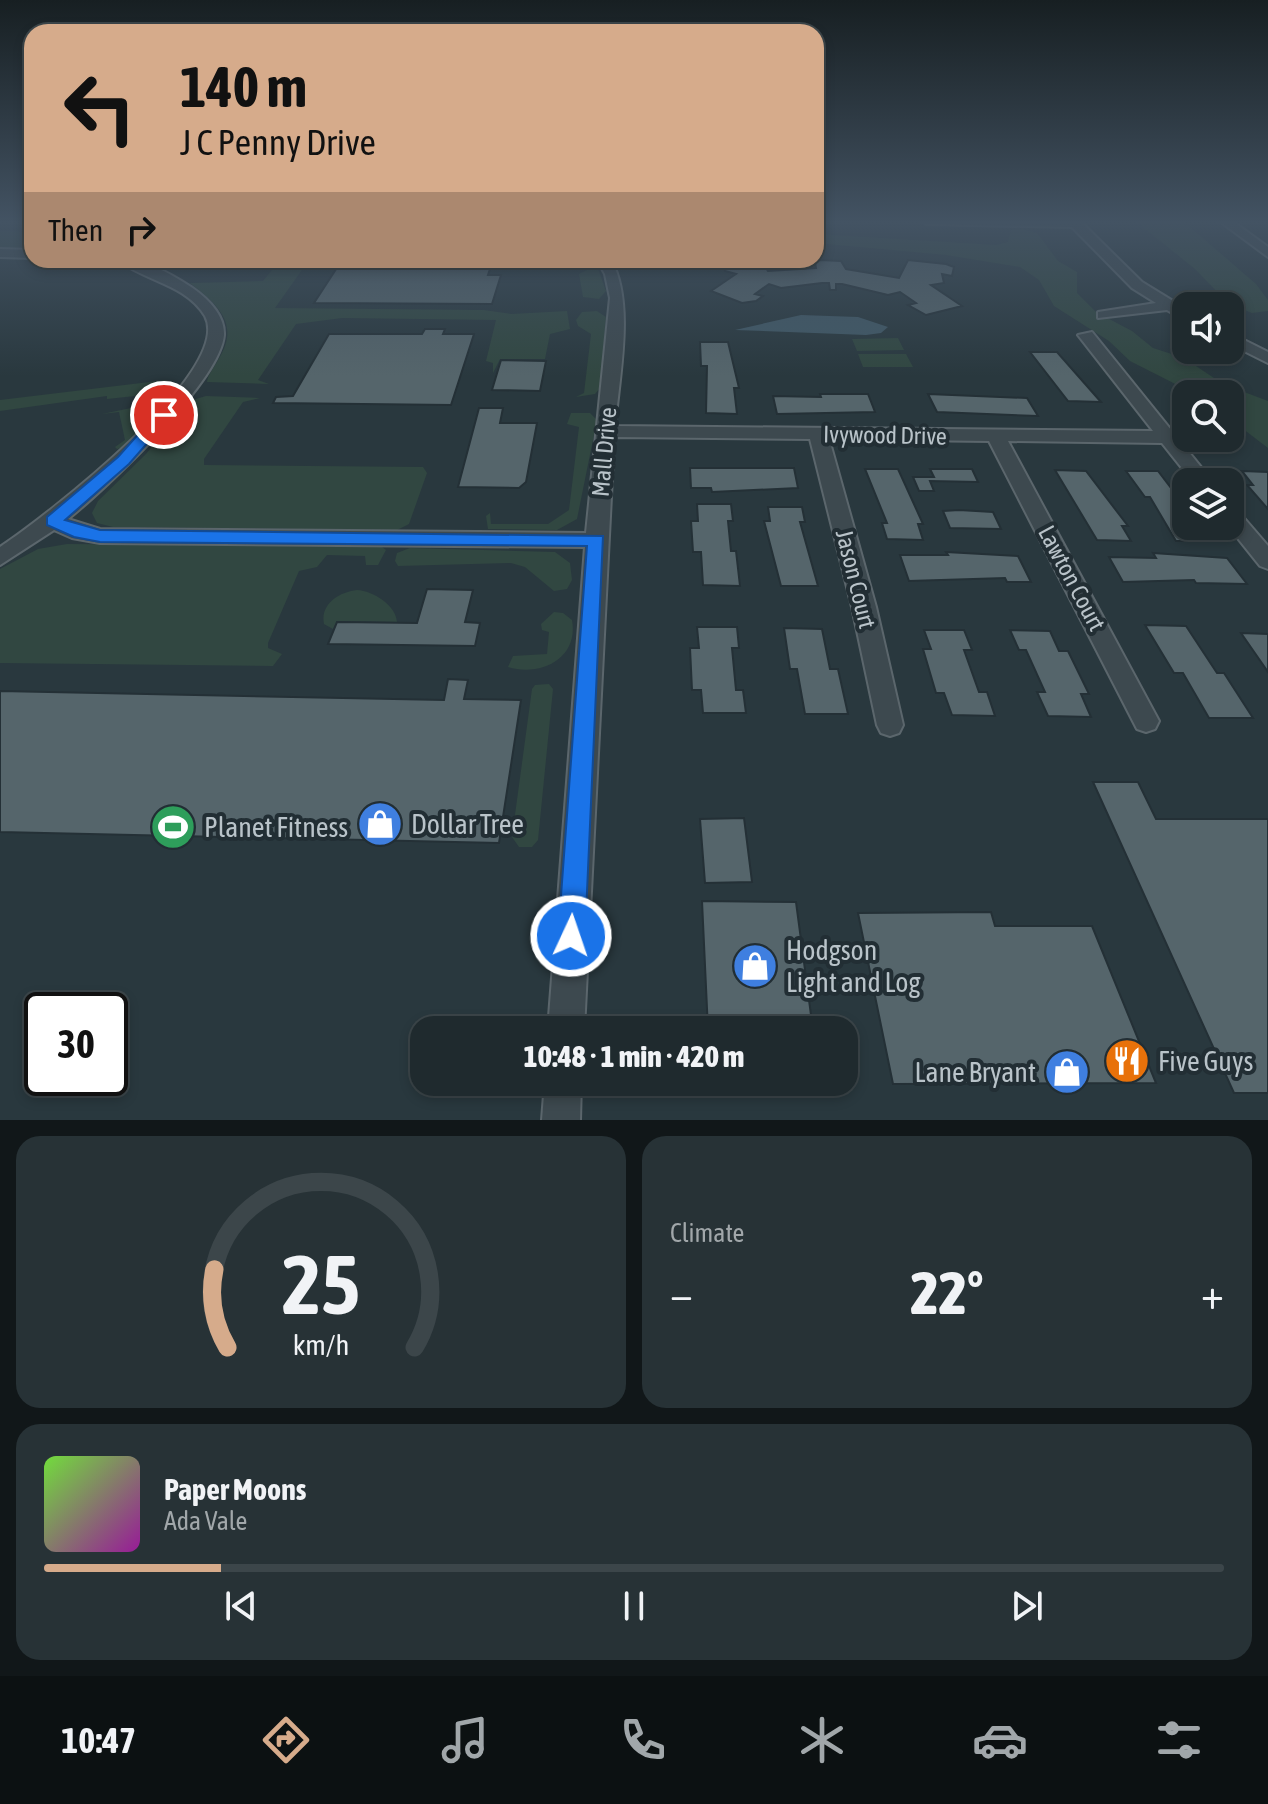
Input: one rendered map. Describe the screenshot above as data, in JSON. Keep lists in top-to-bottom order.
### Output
{
  "streets": {
    "street": [
      "Ivywood Drive",
      "Mall Drive",
      "Lawton Court",
      "Jason Court"
    ]
  },
  "crossings": [
    ["Ivywood Drive", "Mall Drive"],
    ["Ivywood Drive", "Lawton Court"],
    ["Ivywood Drive", "Jason Court"]
  ],
  "places": {
    "shop": ["Dollar Tree", "Hodgson Light and Log", "Lane Bryant"],
    "sports": ["Planet Fitness"],
    "restaurant": ["Five Guys"]
  },
  "page": {
    "turn": ["140 m", "J C Penny Drive"],
    "then": "Then",
    "limit": "30",
    "trip": "10:48 · 1 min · 420 m",
    "tile": "Climate",
    "heat": ["−", "22°", "+"],
    "song": ["Paper Moons", "Ada Vale"],
    "tabs": "10:47",
    "gauge": ["25", "km/h"]
  }
}
